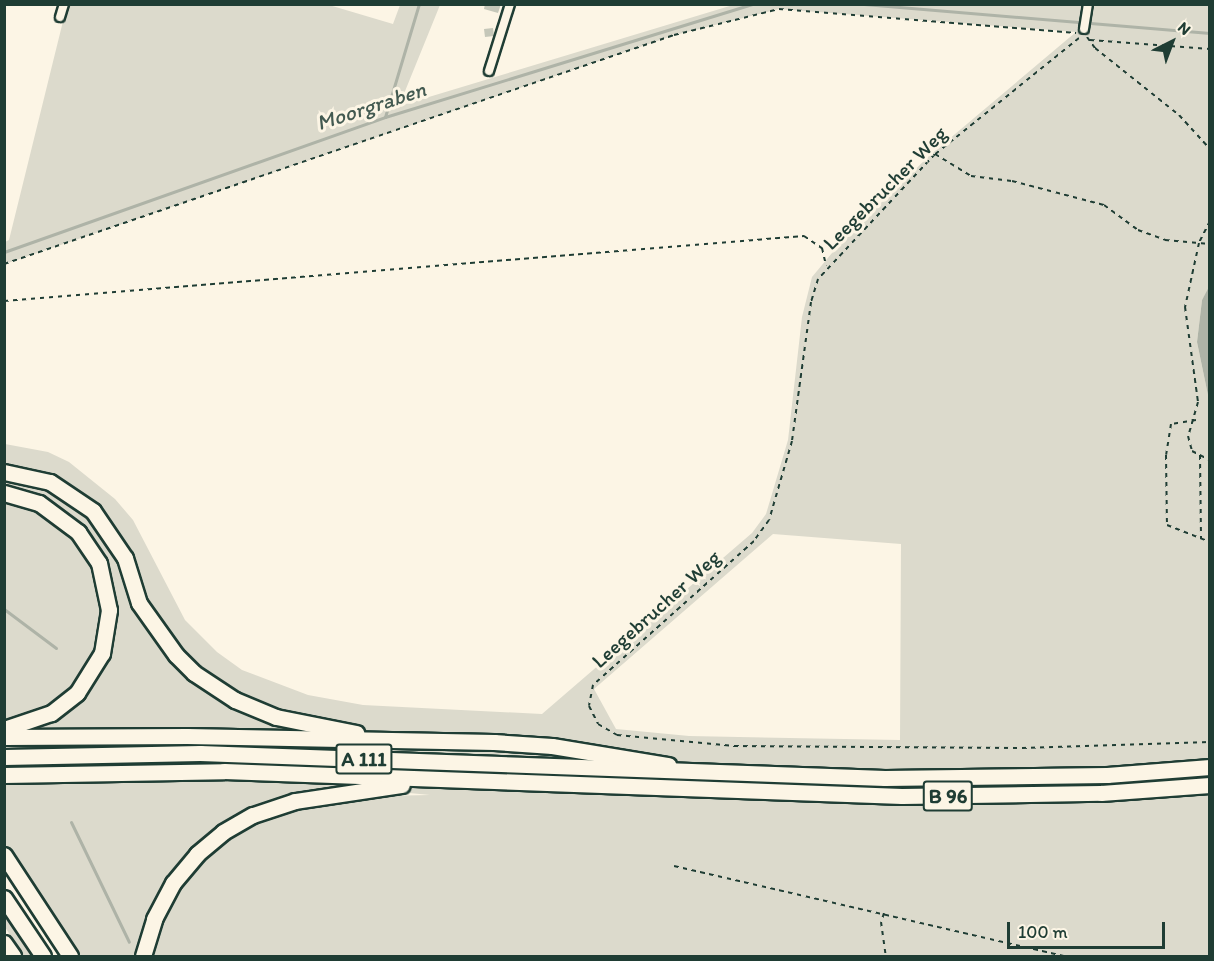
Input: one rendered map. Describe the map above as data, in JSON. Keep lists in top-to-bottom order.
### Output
{
  "streets": {
    "highway": ["A 111", "B 96"],
    "path": ["Leegebrucher Weg"]
  },
  "crossings": [
    ["A 111", "B 96"]
  ],
  "water": ["Moorgraben"],
  "scale_bar": "100 m",
  "north": "top right"
}
